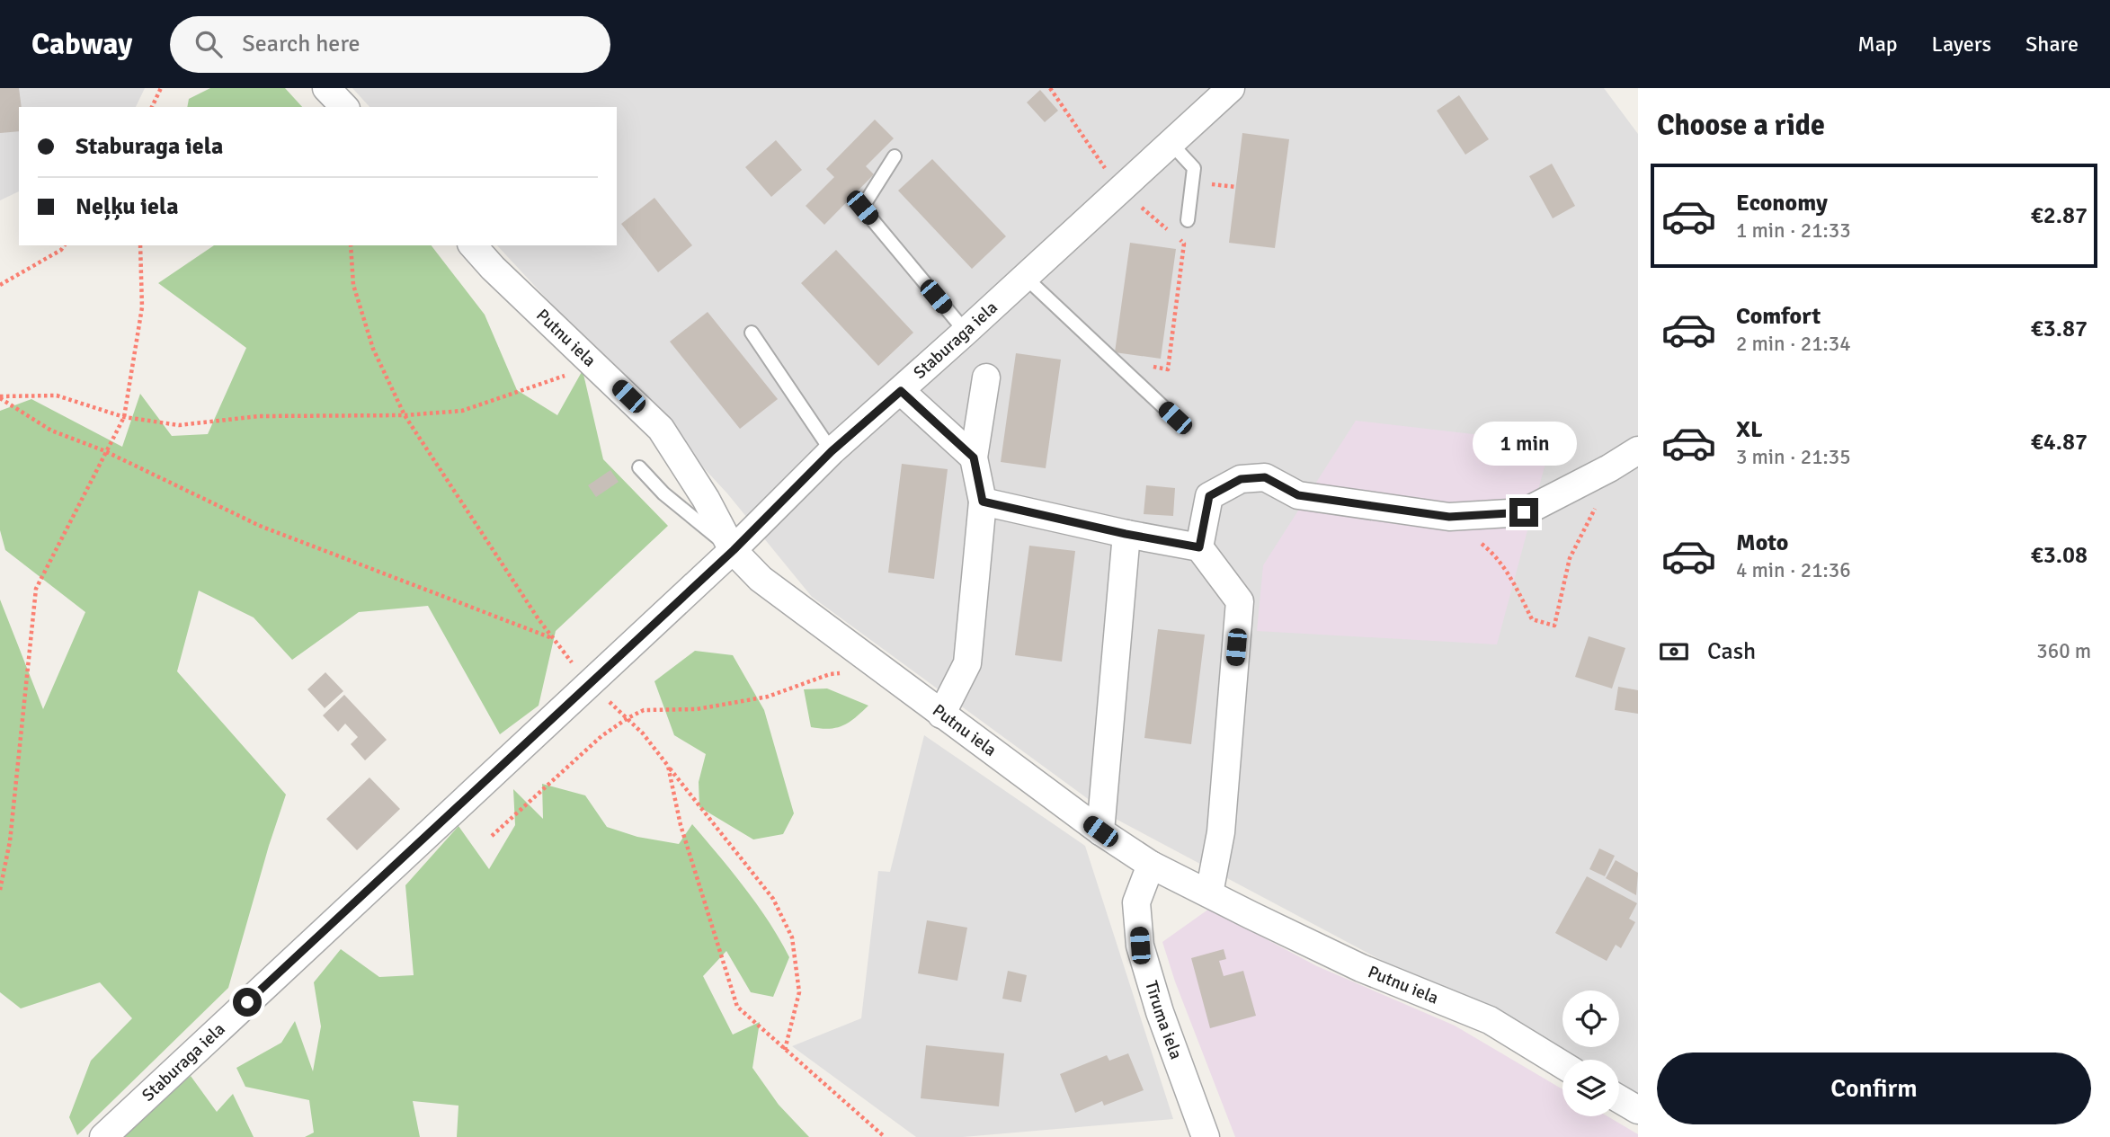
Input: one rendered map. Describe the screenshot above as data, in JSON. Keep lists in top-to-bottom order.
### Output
{
  "streets": {
    "street": ["Putnu iela", "Staburaga iela", "Tīruma iela"]
  },
  "crossings": [
    ["Putnu iela", "Staburaga iela"],
    ["Putnu iela", "Tīruma iela"]
  ],
  "page": {
    "header": "Cabway",
    "search": "Search here",
    "nav": ["Map", "Layers", "Share"],
    "heading": "Choose a ride",
    "banner": ["Staburaga iela", "Neļķu iela"],
    "list": [
      {
        "name": "Economy",
        "note": "1 min · 21:33",
        "value": "€2.87"
      },
      {
        "name": "Comfort",
        "note": "2 min · 21:34",
        "value": "€3.87"
      },
      {
        "name": "XL",
        "note": "3 min · 21:35",
        "value": "€4.87"
      },
      {
        "name": "Moto",
        "note": "4 min · 21:36",
        "value": "€3.08"
      }
    ],
    "bubble": "1 min",
    "pay": ["Cash", "360 m"],
    "buttons": "Confirm"
  }
}
